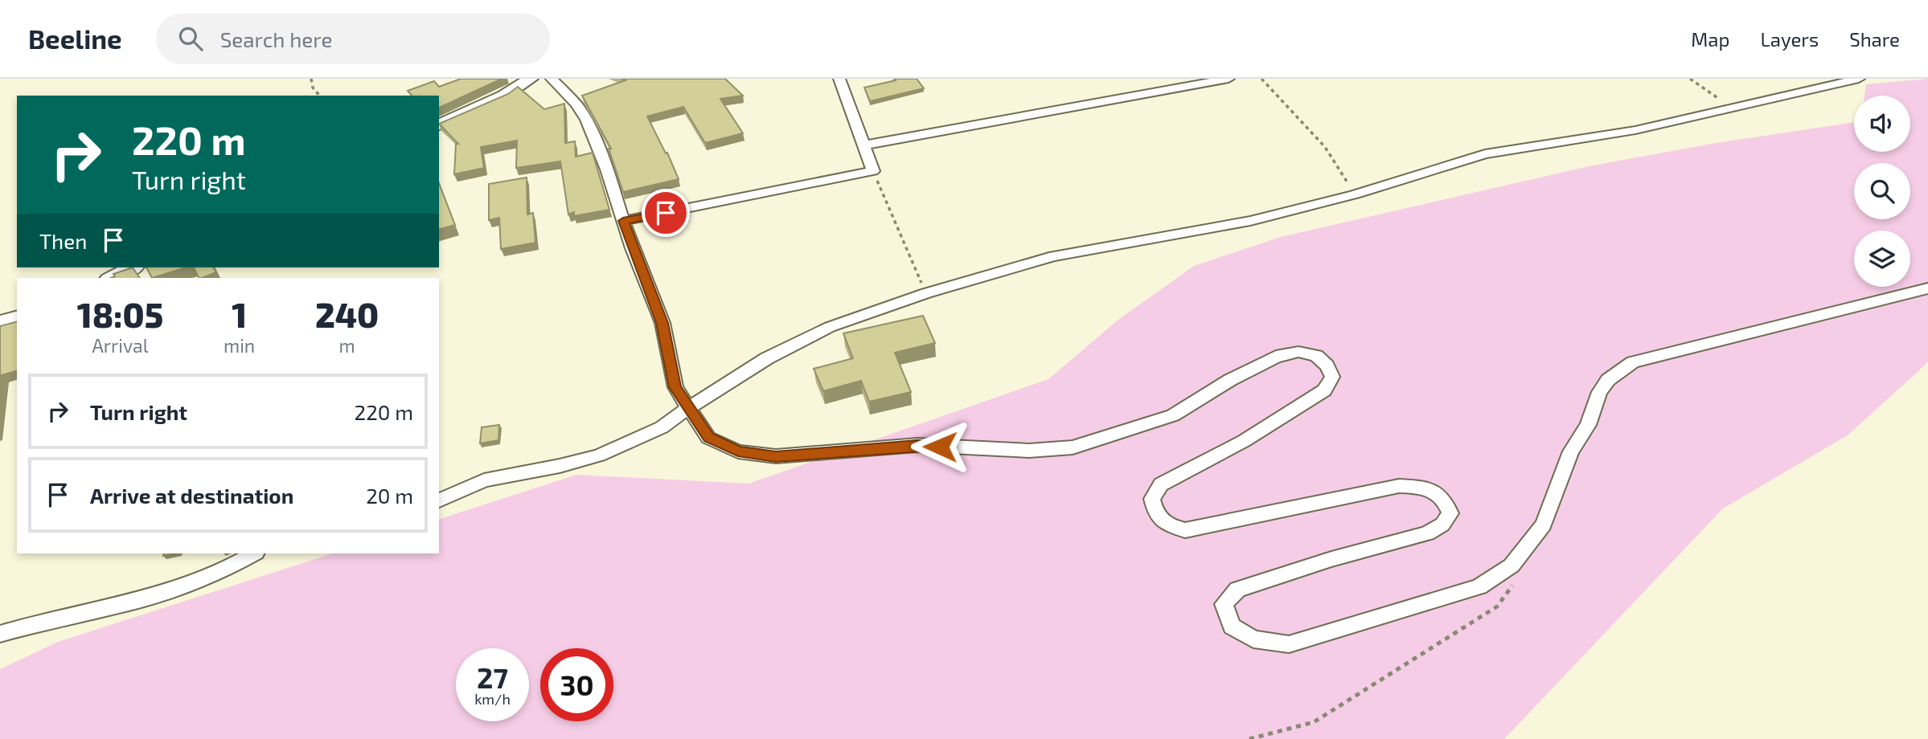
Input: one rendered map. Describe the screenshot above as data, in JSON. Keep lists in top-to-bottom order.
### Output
{
  "page": {
    "header": "Beeline",
    "search": "Search here",
    "nav": ["Map", "Layers", "Share"],
    "turn": ["220 m", "Turn right"],
    "then": "Then",
    "eta": [
      "18:05",
      "Arrival",
      "1",
      "min",
      "240",
      "m"
    ],
    "list": [
      {
        "name": "Turn right",
        "value": "220 m"
      },
      {
        "name": "Arrive at destination",
        "value": "20 m"
      }
    ],
    "speed": "27 km/h",
    "limit": "30"
  }
}
